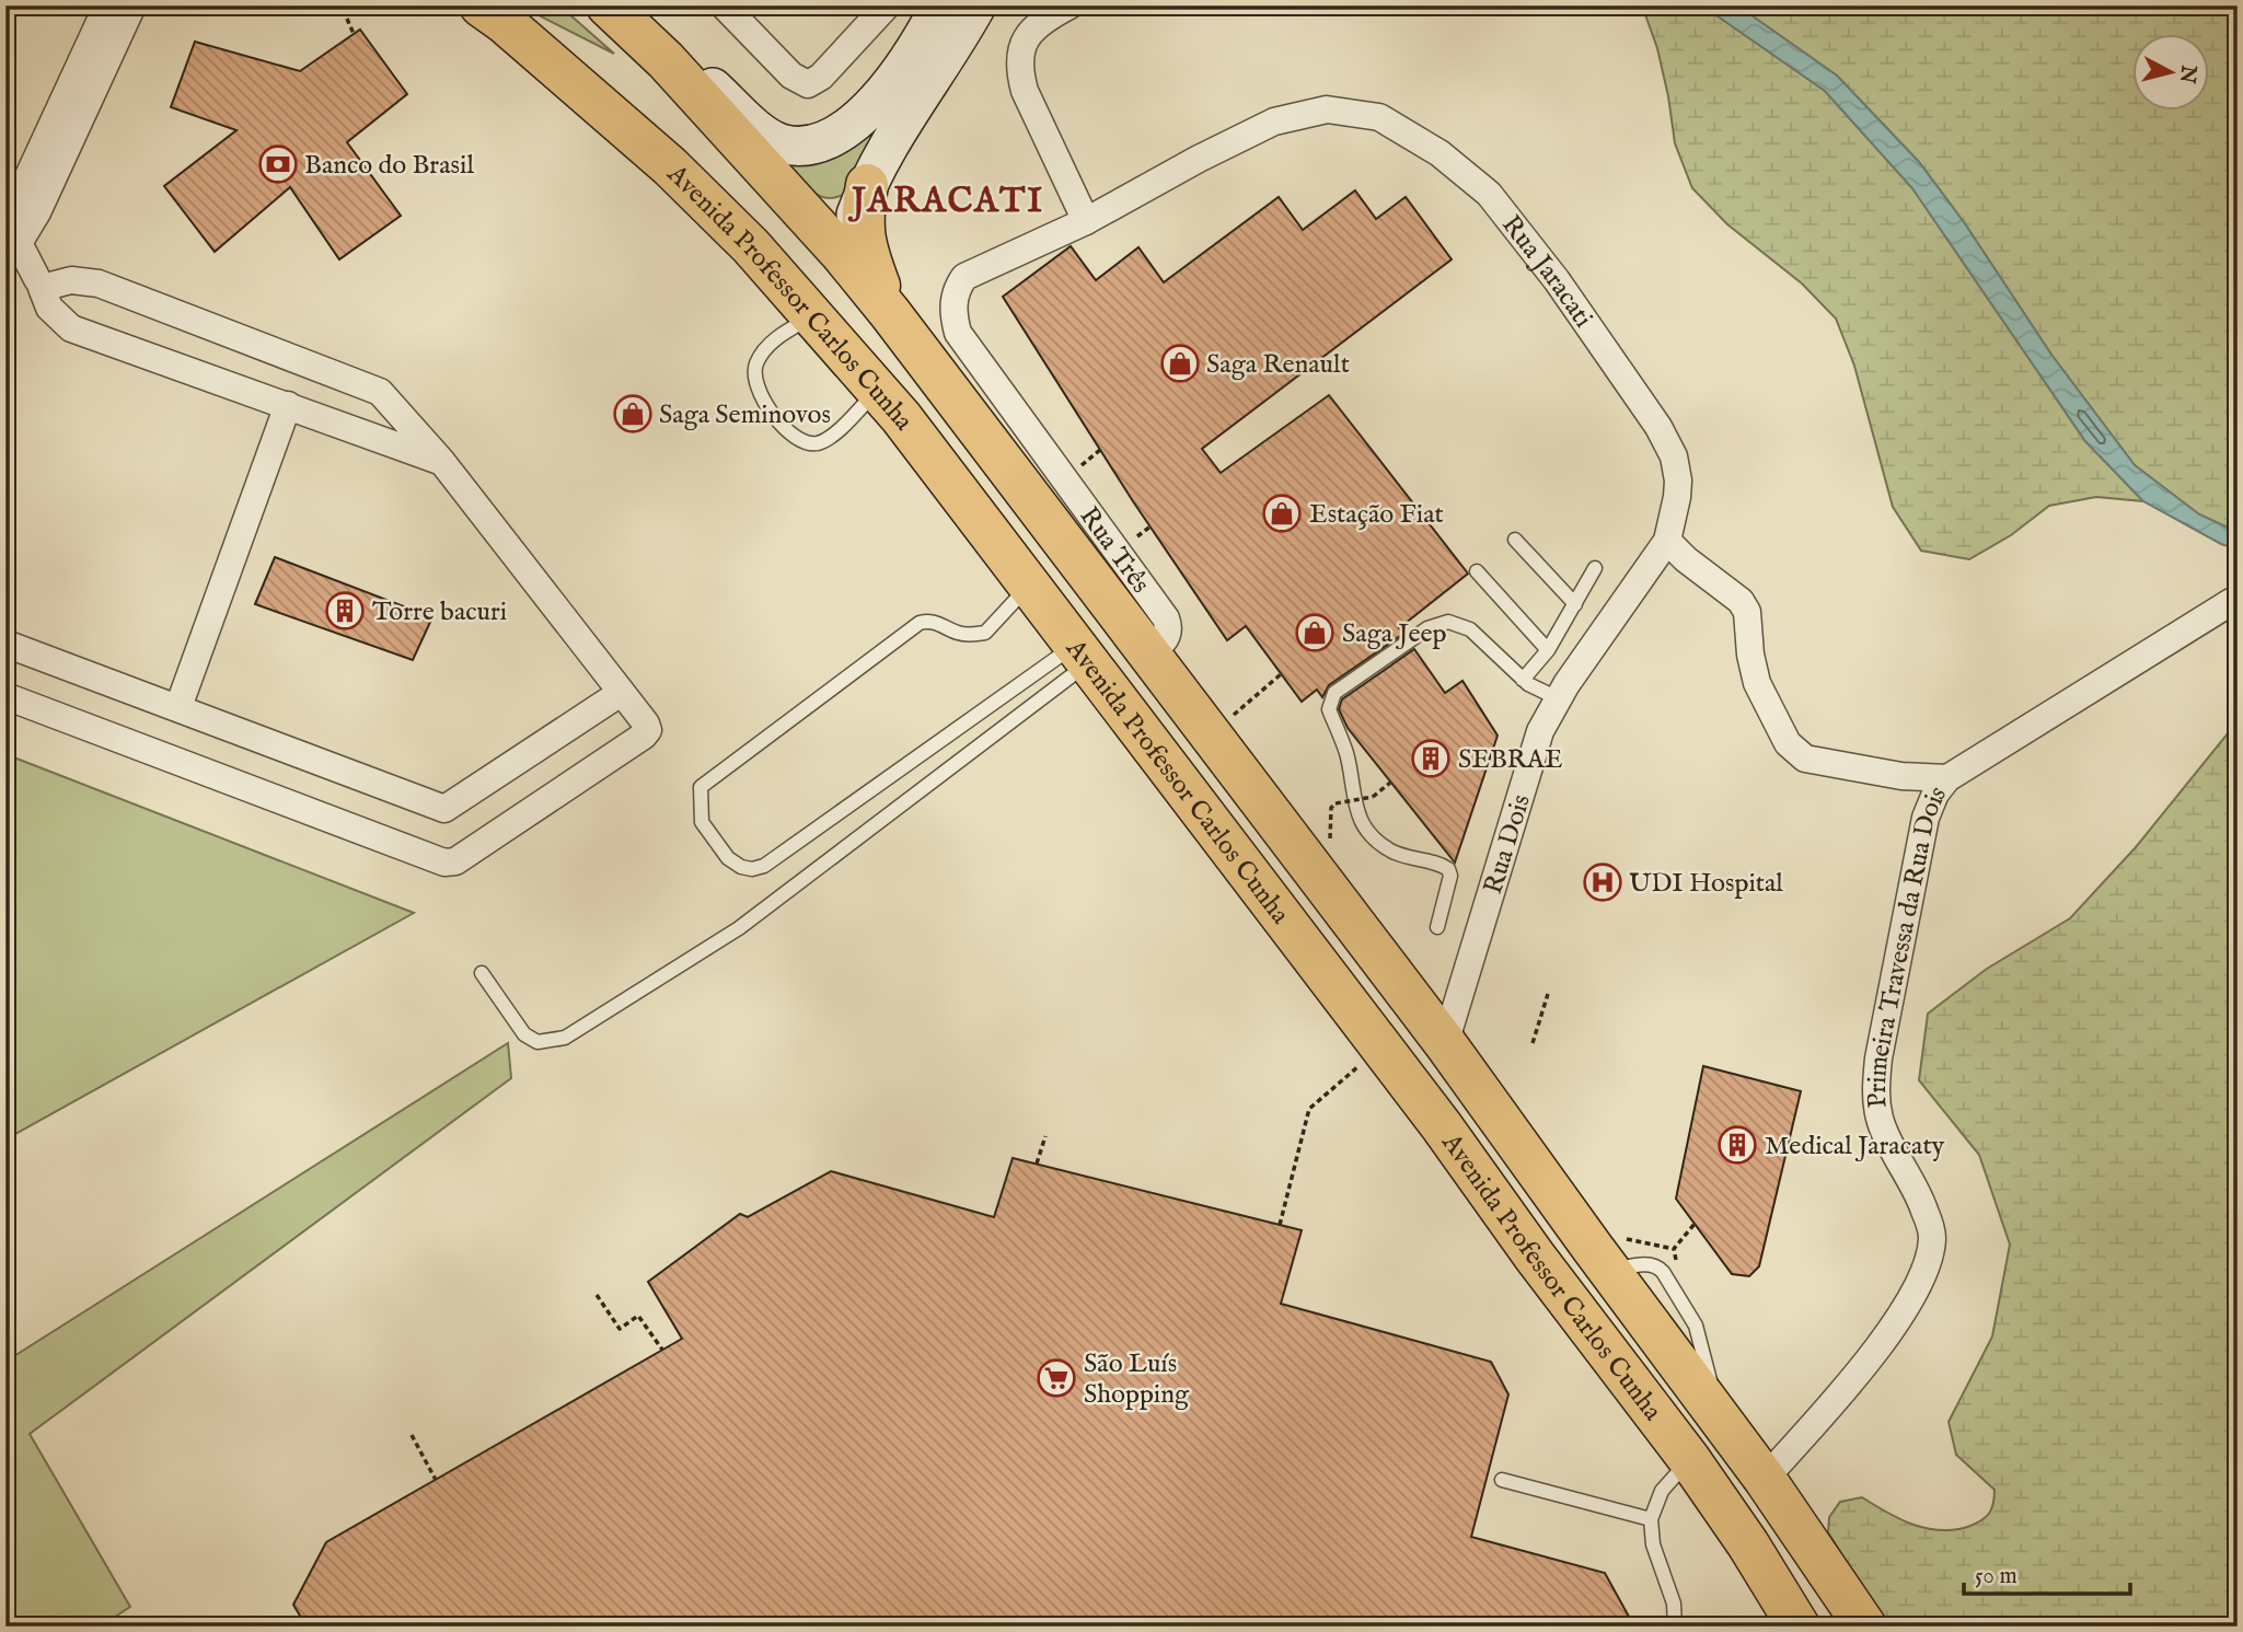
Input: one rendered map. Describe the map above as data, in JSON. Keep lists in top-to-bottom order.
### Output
{
  "streets": {
    "main road": ["Avenida Professor Carlos Cunha"],
    "street": ["Rua Jaracati", "Rua Dois", "Primeira Travessa da Rua Dois"]
  },
  "crossings": [
    ["Rua Jaracati", "Avenida Professor Carlos Cunha"],
    ["Rua Jaracati", "Rua Dois"],
    ["Avenida Professor Carlos Cunha", "Rua Dois"],
    ["Avenida Professor Carlos Cunha", "Primeira Travessa da Rua Dois"]
  ],
  "districts": ["JARACATI"],
  "places": {
    "bank": ["Banco do Brasil"],
    "shop": [
      "Saga Renault",
      "Saga Seminovos",
      "Estação Fiat",
      "Saga Jeep"
    ],
    "building": ["Torre bacuri", "SEBRAE", "Medical Jaracaty"],
    "hospital": ["UDI Hospital"],
    "supermarket": ["São Luís Shopping"]
  },
  "scale_bar": "50 m",
  "north": "right"
}
